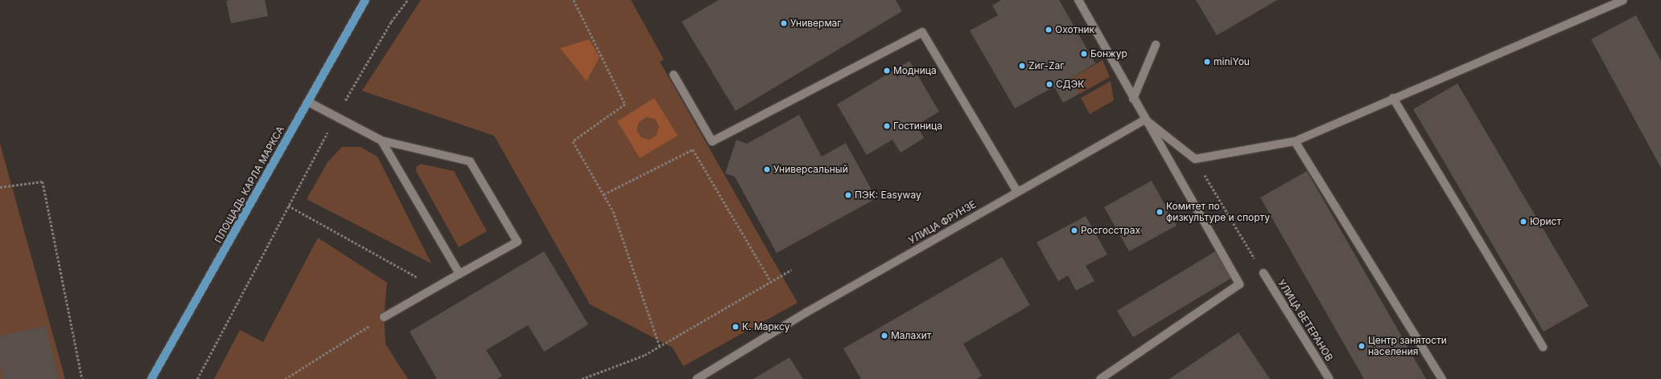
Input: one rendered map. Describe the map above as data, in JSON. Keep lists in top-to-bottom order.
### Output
{
  "streets": {
    "main road": ["ПЛОЩАДЬ КАРЛА МАРКСА"],
    "street": ["УЛИЦА ФРУНЗЕ", "УЛИЦА ВЕТЕРАНОВ"]
  },
  "places": [
    "Универмаг",
    "Охотник",
    "Бонжур",
    "miniYou",
    "Zиг-Zаг",
    "Модница",
    "СДЭК",
    "Гостиница",
    "Универсальный",
    "ПЭК: Easyway",
    "Комитет по физкультуре и спорту",
    "Юрист",
    "Росгосстрах",
    "К. Марксу",
    "Малахит",
    "Центр занятости населения"
  ]
}
